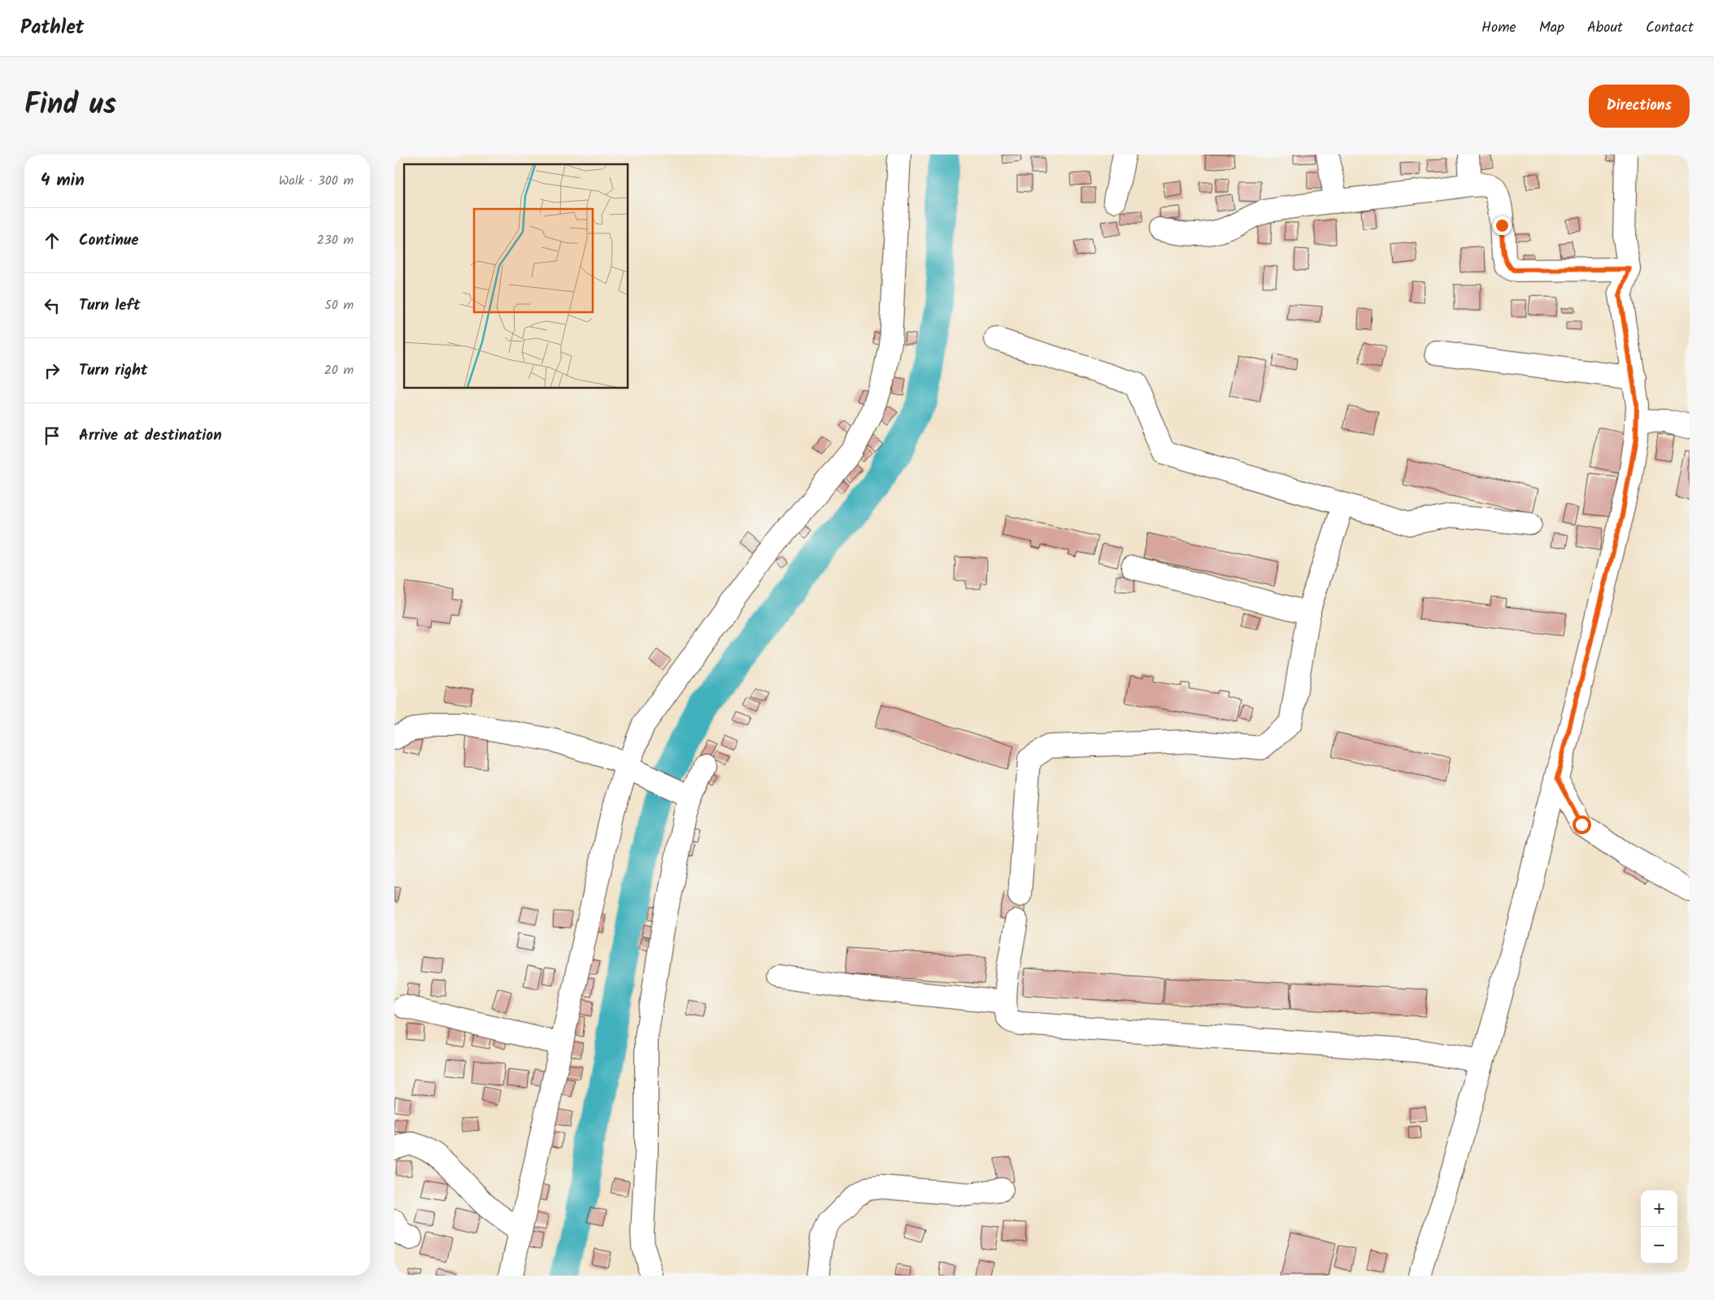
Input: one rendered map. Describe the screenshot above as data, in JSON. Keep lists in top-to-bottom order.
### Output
{
  "page": {
    "header": "Pathlet",
    "nav": [
      "Home",
      "Map",
      "About",
      "Contact"
    ],
    "title": "Find us",
    "buttons": "Directions",
    "heading": ["4 min", "Walk · 300 m"],
    "list": [
      ["Continue", "230 m"],
      ["Turn left", "50 m"],
      ["Turn right", "20 m"],
      "Arrive at destination"
    ],
    "map_buttons": ["+", "−"]
  }
}
